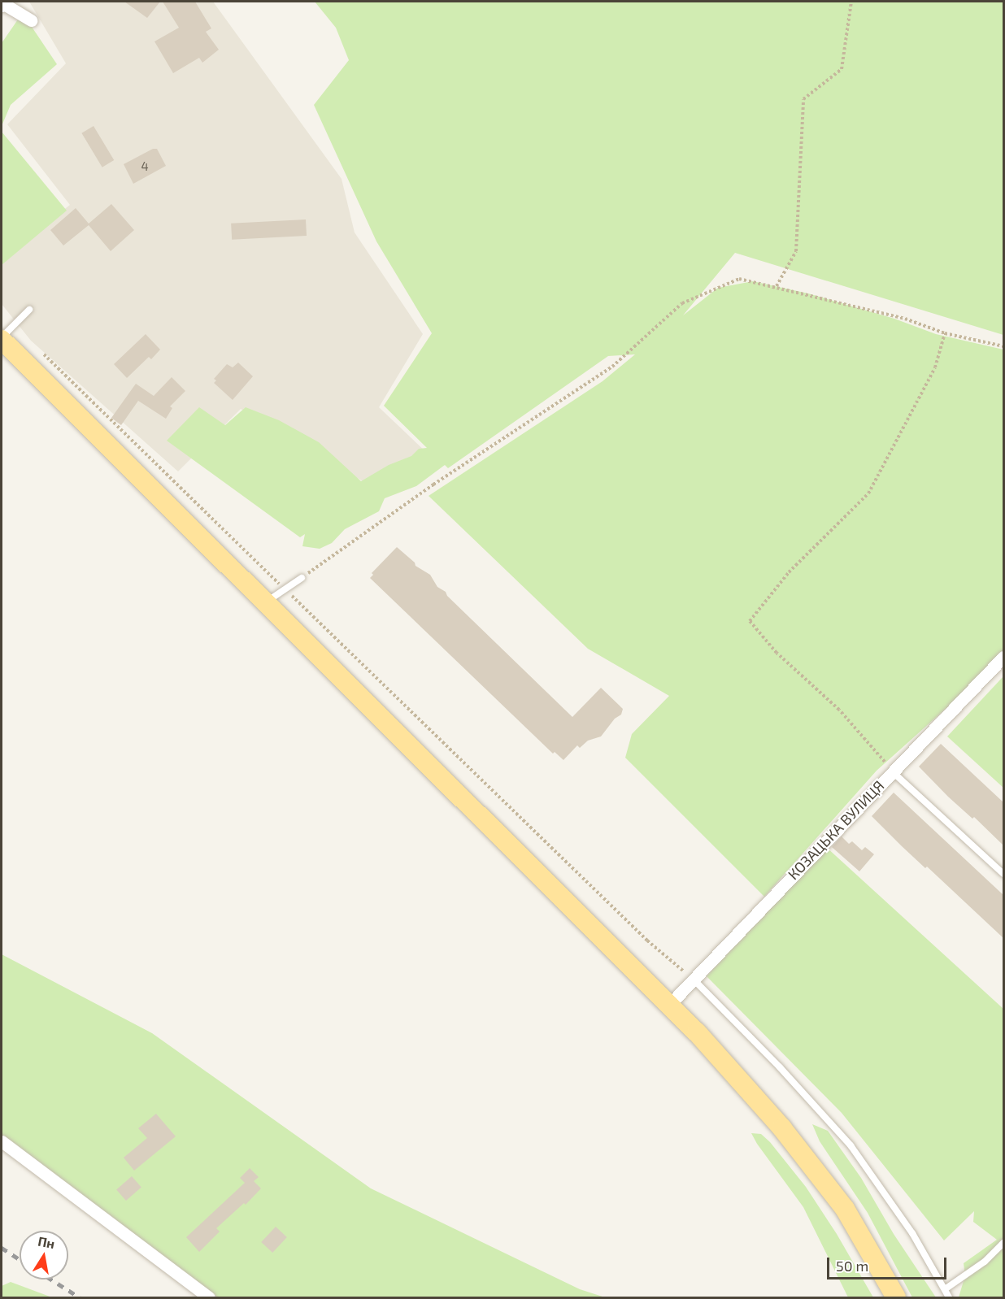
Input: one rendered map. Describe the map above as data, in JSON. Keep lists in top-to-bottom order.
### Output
{
  "streets": {
    "street": ["КОЗАЦЬКА ВУЛИЦЯ"]
  },
  "house_numbers": ["4"],
  "scale_bar": "50 m",
  "north": "top"
}
